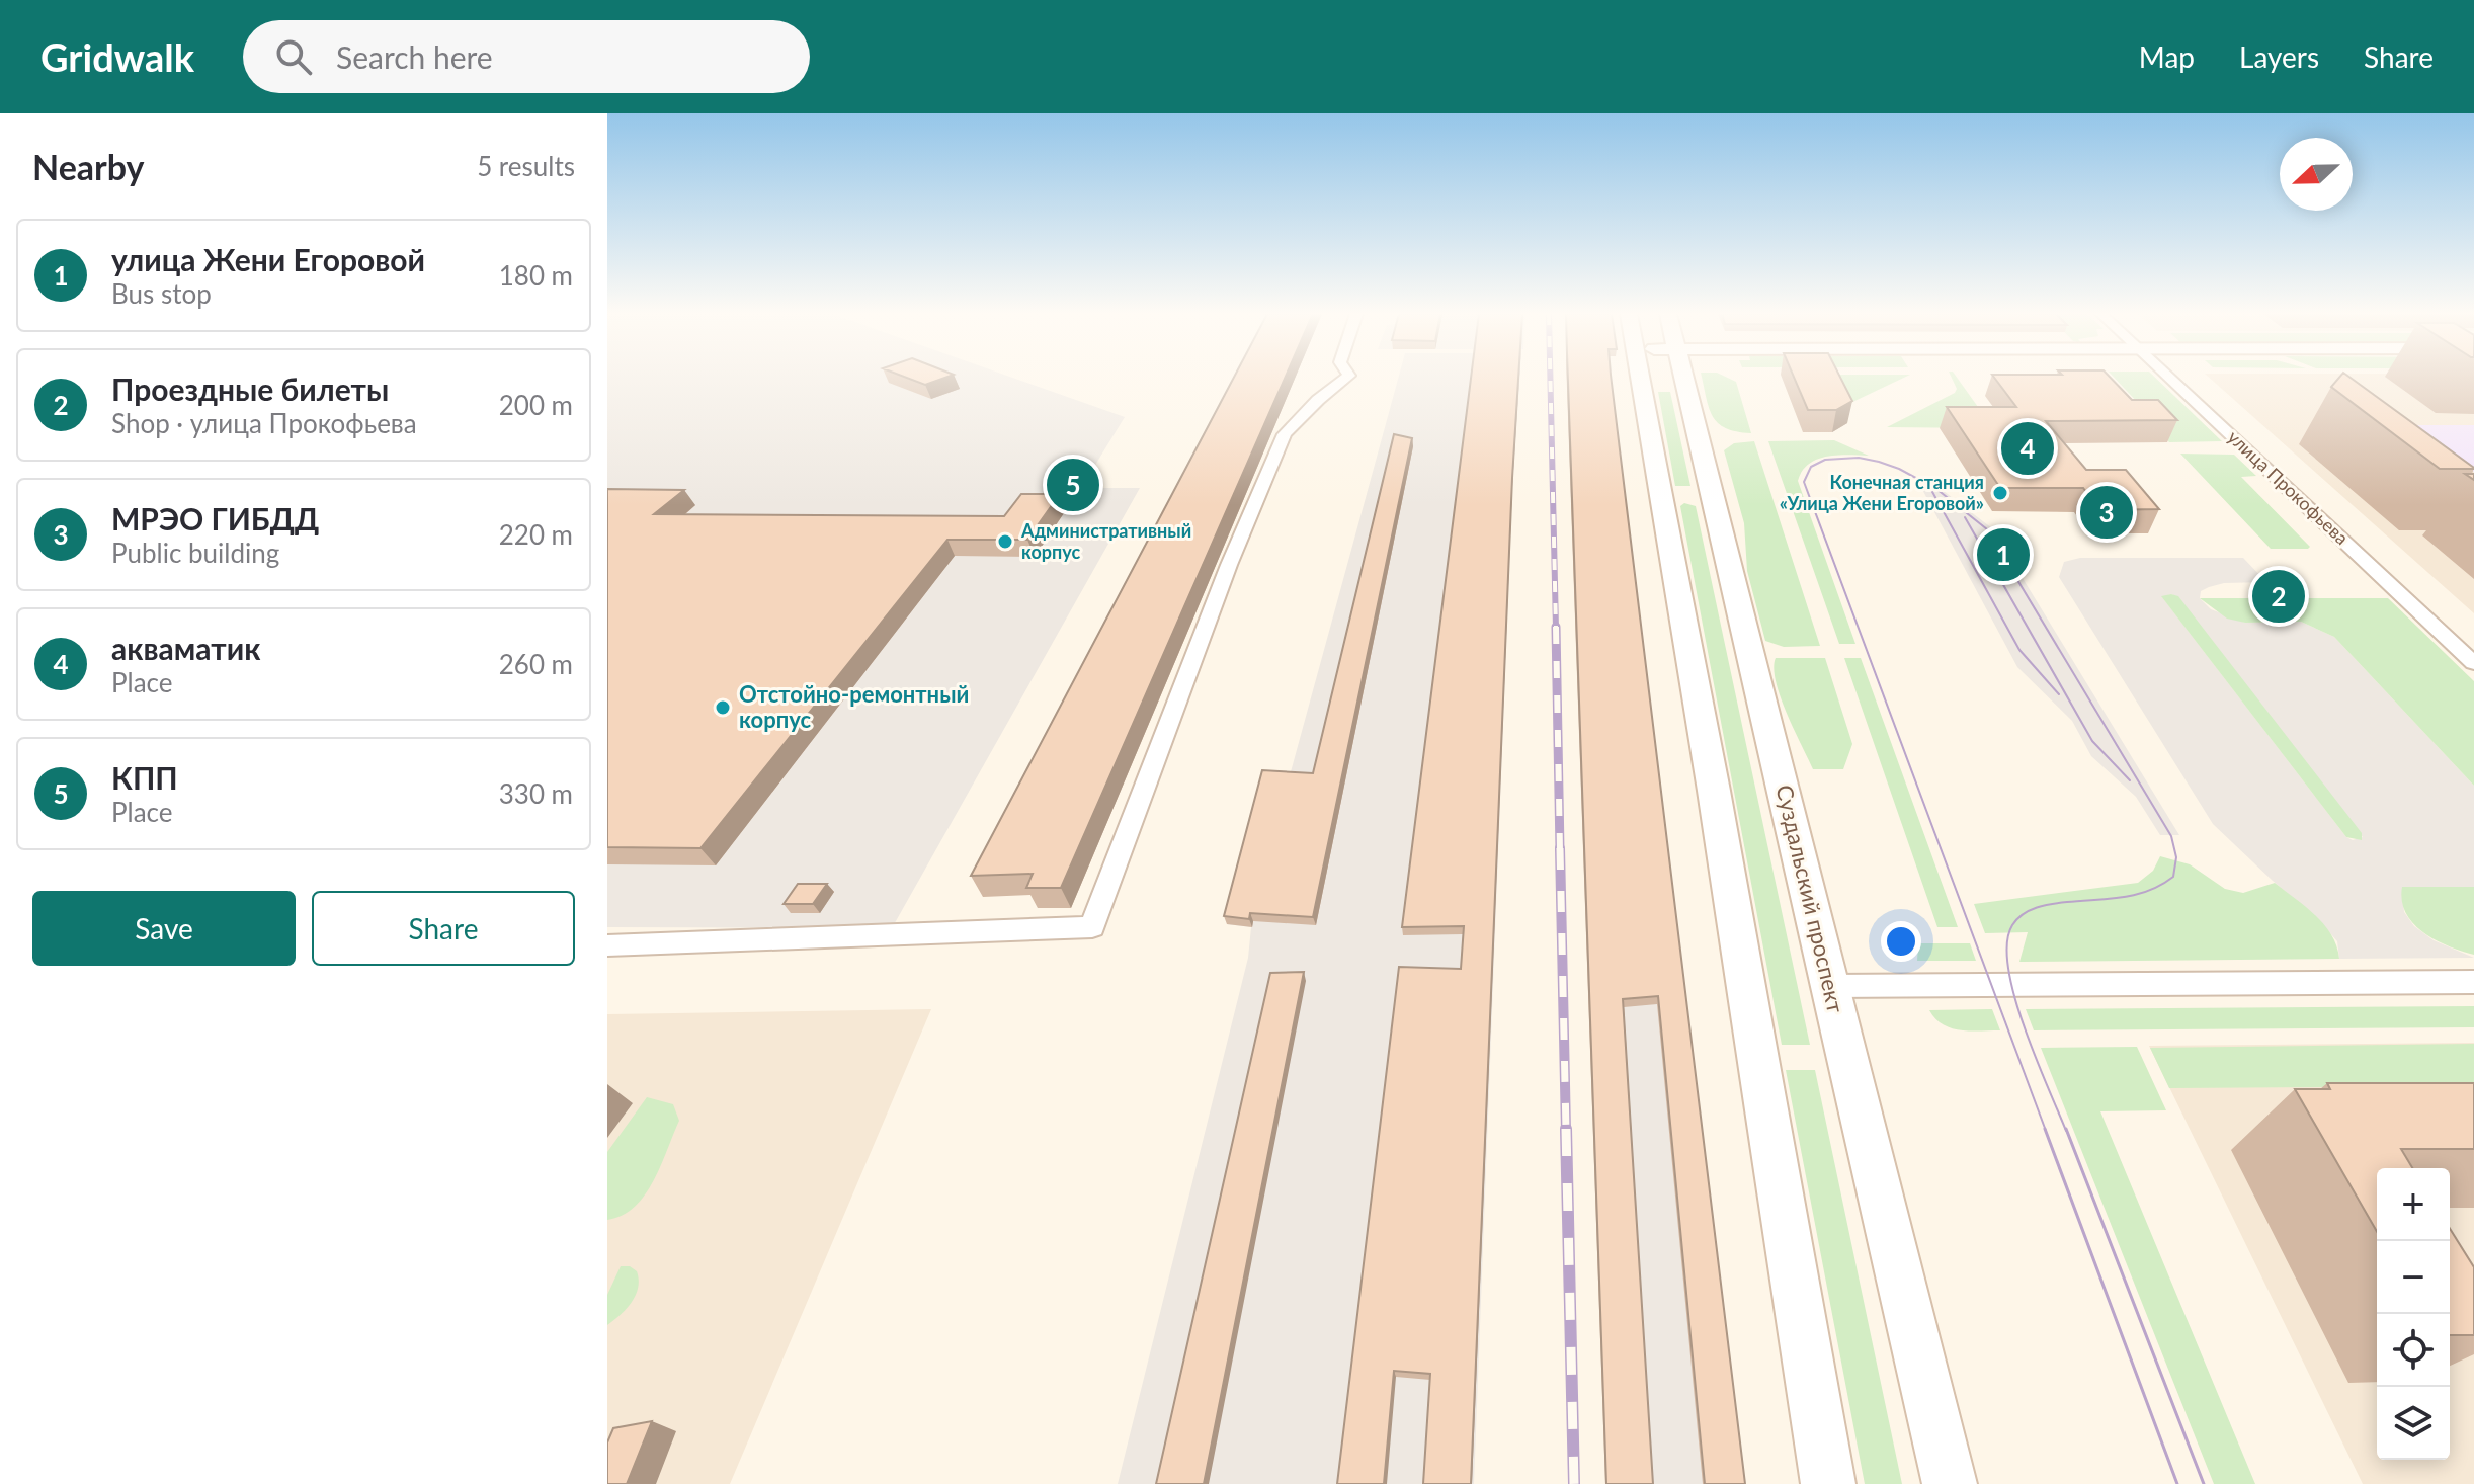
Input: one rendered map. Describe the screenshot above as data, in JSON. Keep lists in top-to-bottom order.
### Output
{
  "streets": {
    "main road": ["Суздальский проспект"],
    "street": ["улица Прокофьева"]
  },
  "places": ["Конечная станция «Улица Жени Егоровой»", "Административный корпус", "Отстойно-ремонтный корпус"],
  "north": "left",
  "page": {
    "header": "Gridwalk",
    "search": "Search here",
    "nav": ["Map", "Layers", "Share"],
    "heading": ["Nearby", "5 results"],
    "list": [
      {
        "mark": "1",
        "name": "улица Жени Егоровой",
        "note": "Bus stop",
        "value": "180 m"
      },
      {
        "mark": "2",
        "name": "Проездные билеты",
        "note": "Shop · улица Прокофьева",
        "value": "200 m"
      },
      {
        "mark": "3",
        "name": "МРЭО ГИБДД",
        "note": "Public building",
        "value": "220 m"
      },
      {
        "mark": "4",
        "name": "акваматик",
        "note": "Place",
        "value": "260 m"
      },
      {
        "mark": "5",
        "name": "КПП",
        "note": "Place",
        "value": "330 m"
      }
    ],
    "pins": [
      "4",
      "5",
      "3",
      "1",
      "2"
    ],
    "buttons": ["Save", "Share"],
    "map_buttons": ["+", "−"]
  }
}
